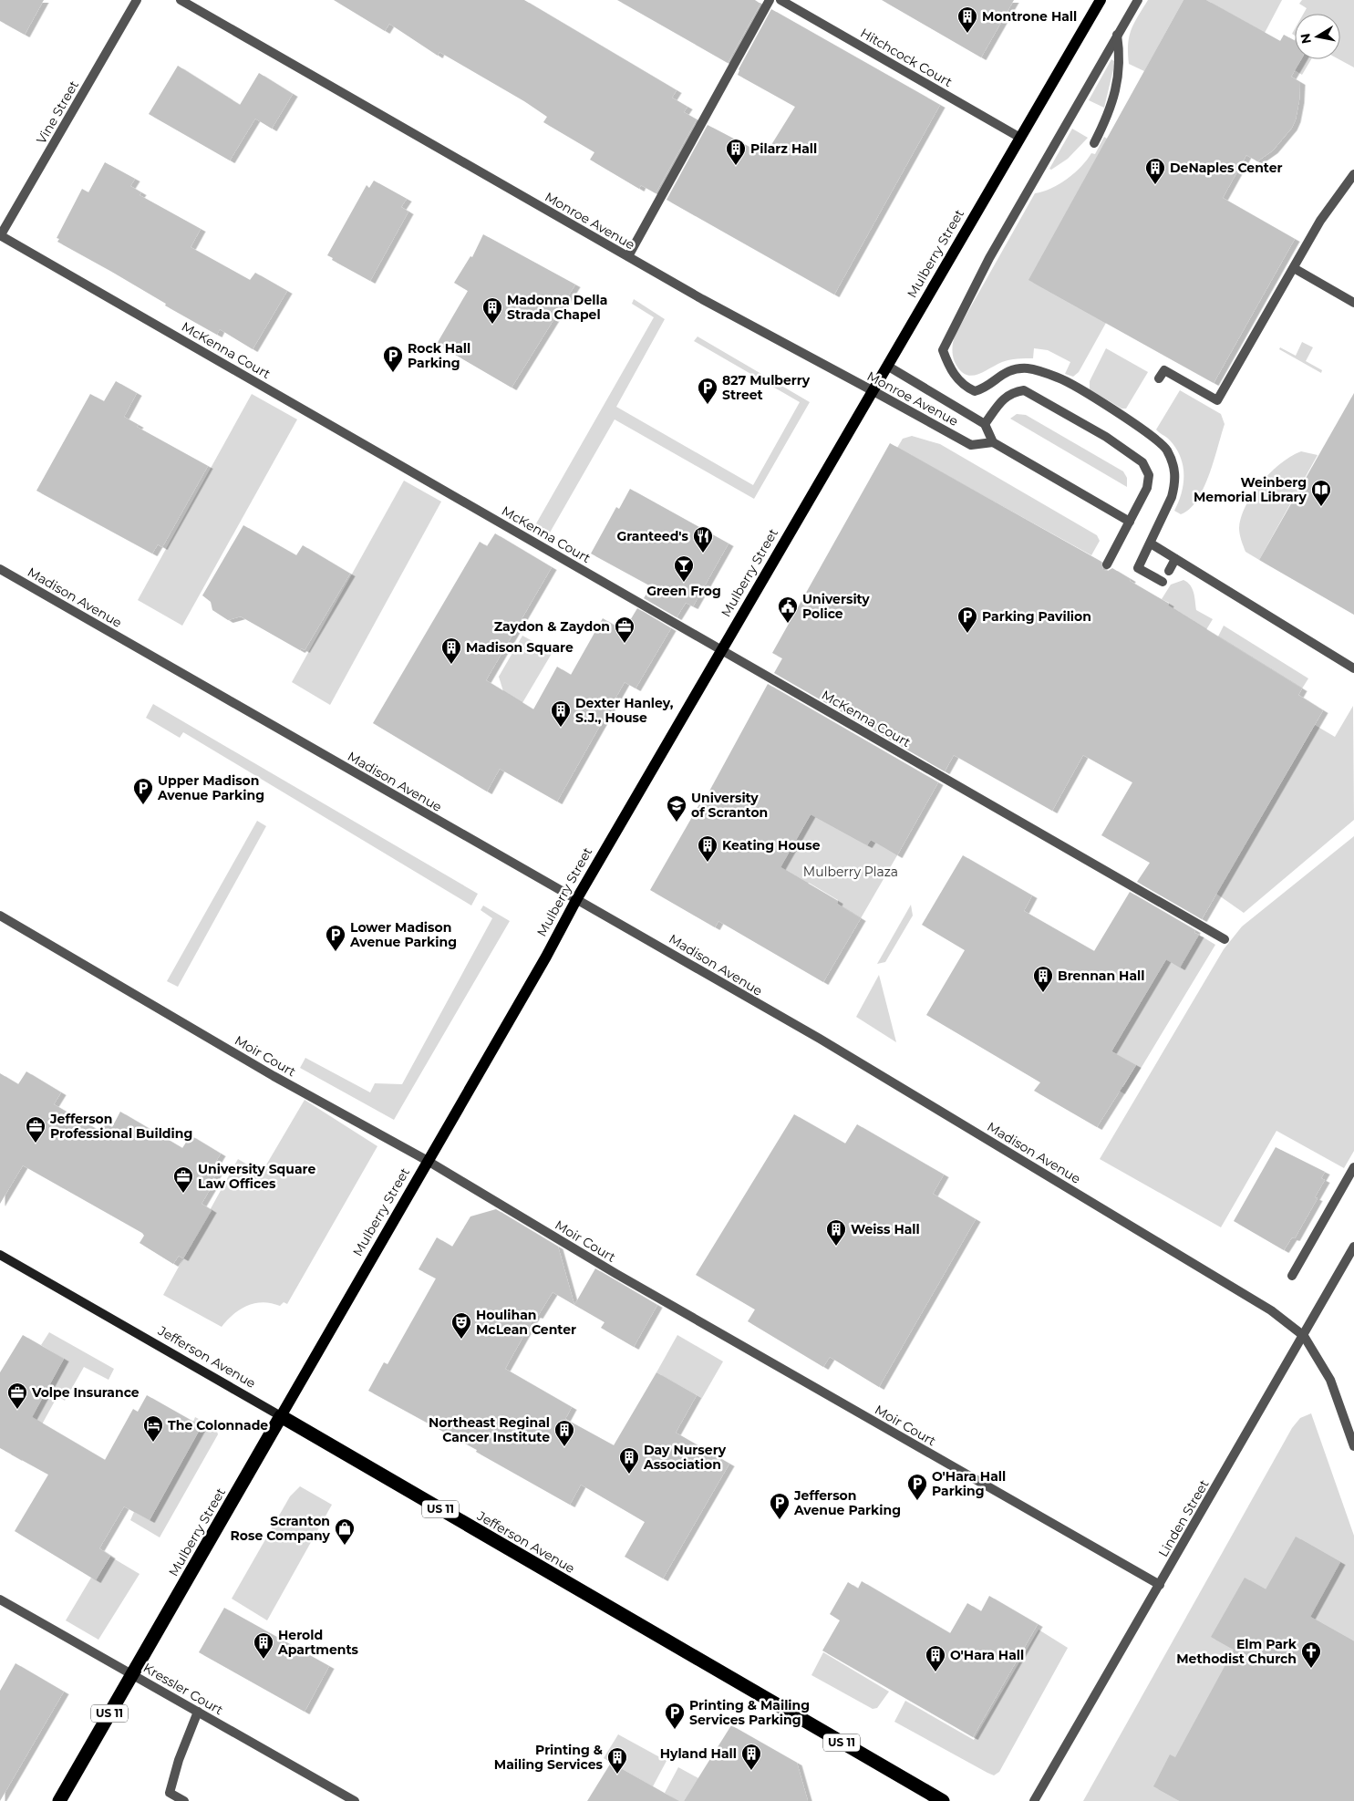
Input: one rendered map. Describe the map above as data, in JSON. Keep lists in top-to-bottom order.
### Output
{
  "streets": {
    "highway": ["Mulberry Street", "Jefferson Avenue", "US 11"],
    "street": [
      "Hitchcock Court",
      "Vine Street",
      "Monroe Avenue",
      "McKenna Court",
      "Madison Avenue",
      "Moir Court",
      "Linden Street",
      "Kressler Court"
    ]
  },
  "crossings": [
    ["Hitchcock Court", "Mulberry Street"],
    ["Vine Street", "McKenna Court"],
    ["Monroe Avenue", "Mulberry Street"],
    ["Mulberry Street", "McKenna Court"],
    ["Mulberry Street", "Madison Avenue"],
    ["Mulberry Street", "Moir Court"],
    ["Mulberry Street", "Jefferson Avenue"],
    ["Mulberry Street", "Kressler Court"],
    ["Madison Avenue", "Linden Street"],
    ["Moir Court", "Linden Street"]
  ],
  "parks": ["Mulberry Plaza"],
  "places": {
    "building": [
      "Montrone Hall",
      "Pilarz Hall",
      "DeNaples Center",
      "Madonna Della Strada Chapel",
      "Madison Square",
      "Dexter Hanley, S.J., House",
      "Keating House",
      "Brennan Hall",
      "Weiss Hall",
      "Northeast Reginal Cancer Institute",
      "Day Nursery Association",
      "Herold Apartments",
      "O'Hara Hall",
      "Hyland Hall",
      "Printing & Mailing Services"
    ],
    "parking": [
      "Rock Hall Parking",
      "827 Mulberry Street",
      "Parking Pavilion",
      "Upper Madison Avenue Parking",
      "Lower Madison Avenue Parking",
      "O'Hara Hall Parking",
      "Jefferson Avenue Parking",
      "Printing & Mailing Services Parking"
    ],
    "library": ["Weinberg Memorial Library"],
    "restaurant": ["Granteed's"],
    "bar": ["Green Frog"],
    "public building": ["University Police"],
    "office": [
      "Zaydon & Zaydon",
      "Jefferson Professional Building",
      "University Square Law Offices",
      "Volpe Insurance"
    ],
    "school or university": ["University of Scranton"],
    "theatre": ["Houlihan McLean Center"],
    "hotel": ["The Colonnade"],
    "shop": ["Scranton Rose Company"],
    "church": ["Elm Park Methodist Church"]
  },
  "north": "left"
}
